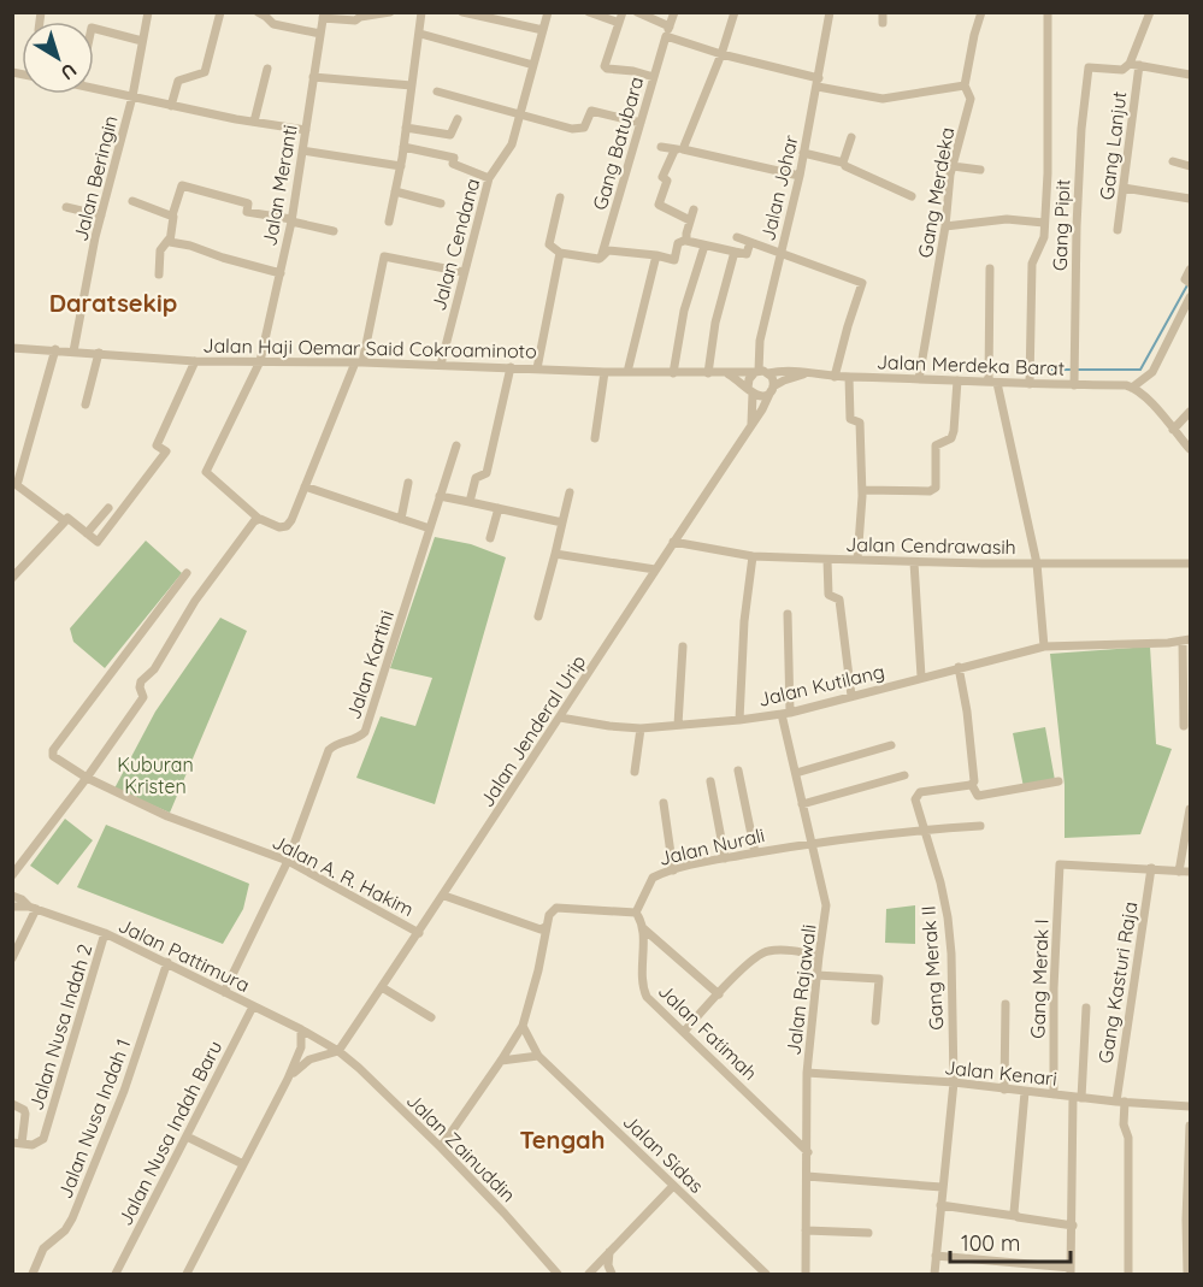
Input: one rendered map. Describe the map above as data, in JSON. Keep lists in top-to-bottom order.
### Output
{
  "streets": {
    "street": [
      "Gang Batubara",
      "Gang Lanjut",
      "Jalan Beringin",
      "Jalan Meranti",
      "Jalan Johar",
      "Gang Merdeka",
      "Gang Pipit",
      "Jalan Cendana",
      "Jalan Haji Oemar Said Cokroaminoto",
      "Jalan Merdeka Barat",
      "Jalan Cendrawasih",
      "Jalan Kartini",
      "Jalan Kutilang",
      "Jalan Jenderal Urip",
      "Jalan Nurali",
      "Jalan A. R. Hakim",
      "Jalan Pattimura",
      "Gang Merak II",
      "Gang Merak I",
      "Gang Kasturi Raja",
      "Jalan Rajawali",
      "Jalan Nusa Indah 2",
      "Jalan Fatimah",
      "Jalan Kenari",
      "Jalan Nusa Indah 1",
      "Jalan Nusa Indah Baru",
      "Jalan Zainuddin",
      "Jalan Sidas"
    ]
  },
  "crossings": [
    ["Gang Lanjut", "Gang Pipit"],
    ["Jalan Beringin", "Jalan Haji Oemar Said Cokroaminoto"],
    ["Jalan Meranti", "Jalan Haji Oemar Said Cokroaminoto"],
    ["Jalan Johar", "Jalan Haji Oemar Said Cokroaminoto"],
    ["Jalan Johar", "Jalan Merdeka Barat"],
    ["Jalan Johar", "Jalan Jenderal Urip"],
    ["Gang Merdeka", "Jalan Merdeka Barat"],
    ["Gang Pipit", "Jalan Merdeka Barat"],
    ["Jalan Cendana", "Jalan Haji Oemar Said Cokroaminoto"],
    ["Jalan Haji Oemar Said Cokroaminoto", "Jalan Merdeka Barat"],
    ["Jalan Haji Oemar Said Cokroaminoto", "Jalan Jenderal Urip"],
    ["Jalan Merdeka Barat", "Jalan Jenderal Urip"],
    ["Jalan Cendrawasih", "Jalan Jenderal Urip"],
    ["Jalan Kartini", "Jalan A. R. Hakim"],
    ["Jalan Kartini", "Jalan Pattimura"],
    ["Jalan Kutilang", "Jalan Jenderal Urip"],
    ["Jalan Kutilang", "Jalan Rajawali"],
    ["Jalan Jenderal Urip", "Jalan A. R. Hakim"],
    ["Jalan Jenderal Urip", "Jalan Pattimura"],
    ["Jalan Jenderal Urip", "Jalan Zainuddin"],
    ["Jalan Nurali", "Gang Merak II"],
    ["Jalan Nurali", "Jalan Rajawali"],
    ["Jalan Nurali", "Jalan Fatimah"],
    ["Jalan Pattimura", "Jalan Nusa Indah 2"],
    ["Jalan Pattimura", "Jalan Nusa Indah 1"],
    ["Jalan Pattimura", "Jalan Nusa Indah Baru"],
    ["Jalan Pattimura", "Jalan Zainuddin"],
    ["Gang Merak II", "Jalan Kenari"],
    ["Gang Merak I", "Gang Kasturi Raja"],
    ["Gang Merak I", "Jalan Kenari"],
    ["Gang Kasturi Raja", "Jalan Kenari"],
    ["Jalan Rajawali", "Jalan Fatimah"],
    ["Jalan Rajawali", "Jalan Kenari"]
  ],
  "districts": ["Daratsekip", "Tengah"],
  "parks": ["Kuburan Kristen"],
  "scale_bar": "100 m",
  "north": "bottom right"
}
